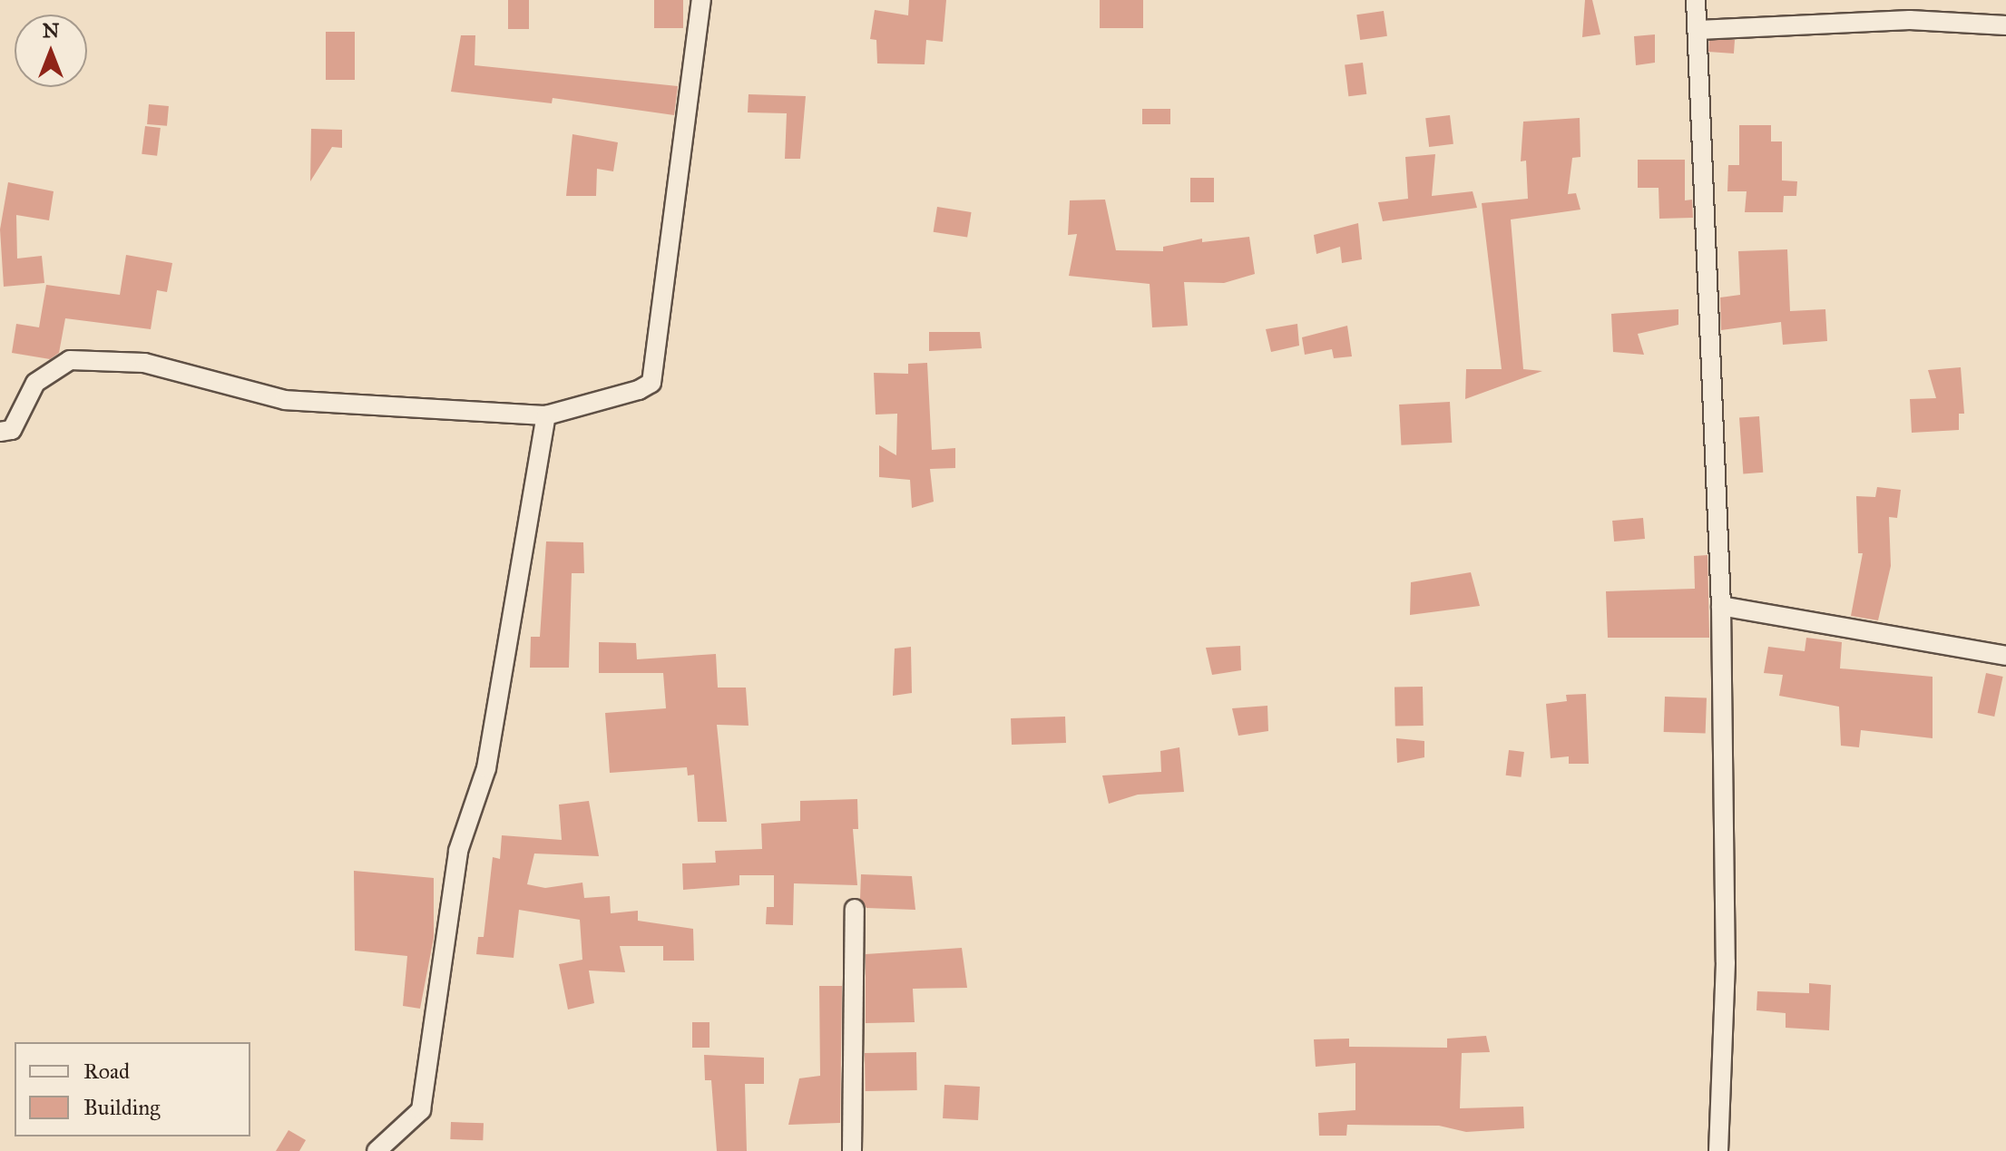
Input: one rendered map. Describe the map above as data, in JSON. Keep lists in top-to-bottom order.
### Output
{
  "legend": ["Road", "Building"],
  "north": "top"
}
